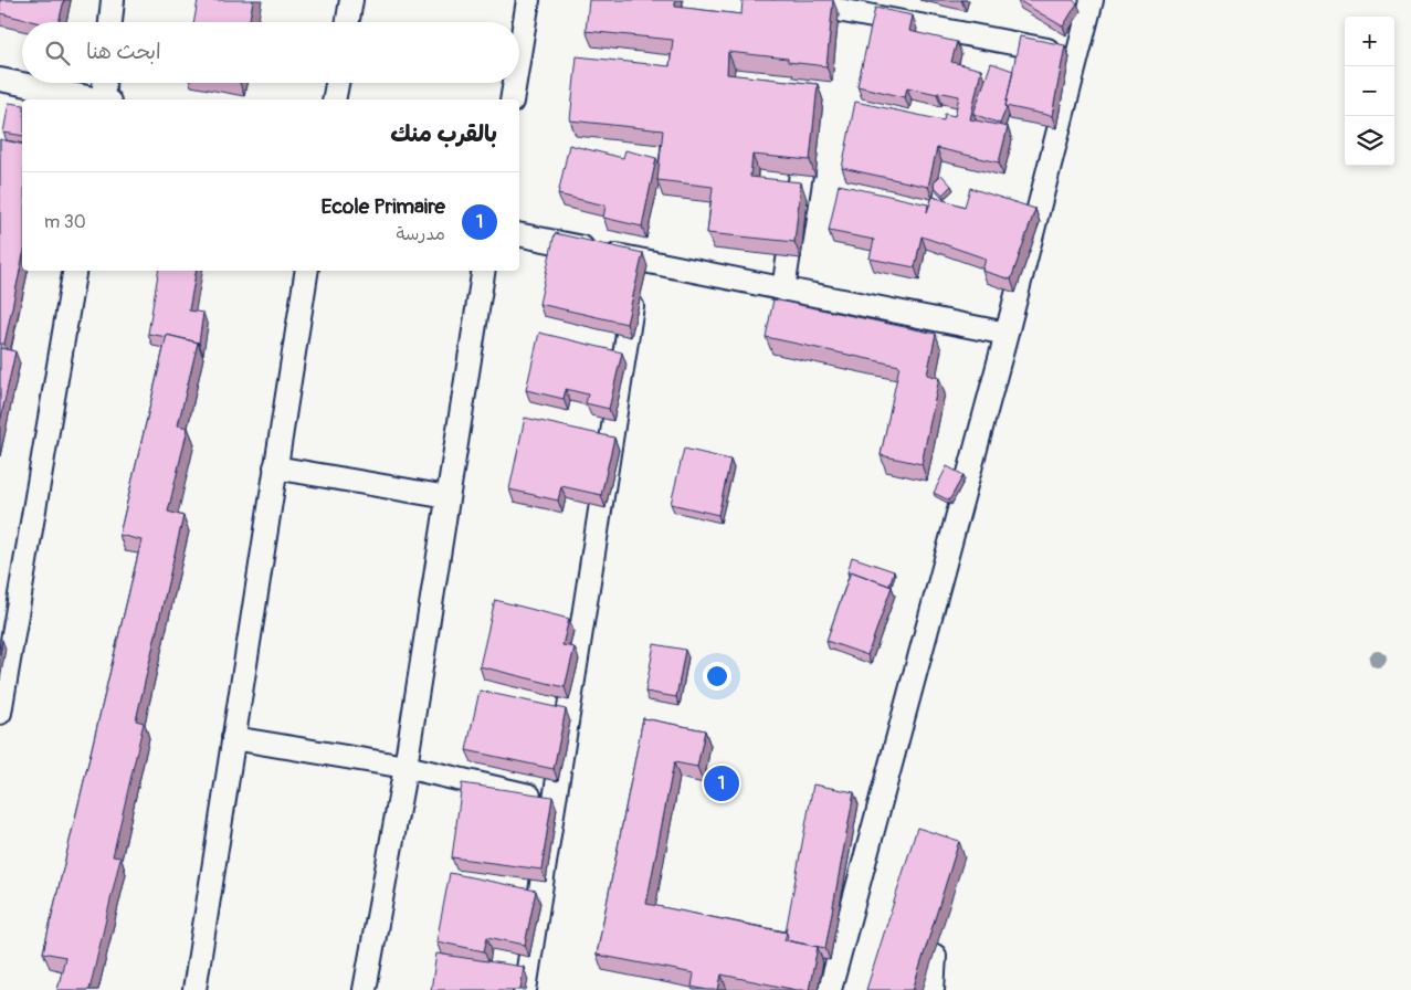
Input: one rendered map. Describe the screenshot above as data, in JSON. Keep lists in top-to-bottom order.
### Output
{
  "page": {
    "map_buttons": ["+", "−"],
    "search": "ابحث هنا",
    "heading": "بالقرب منك",
    "list": [
      {
        "mark": "1",
        "name": "Ecole Primaire",
        "note": "مدرسة",
        "value": "30 m"
      }
    ],
    "pins": "1"
  }
}
